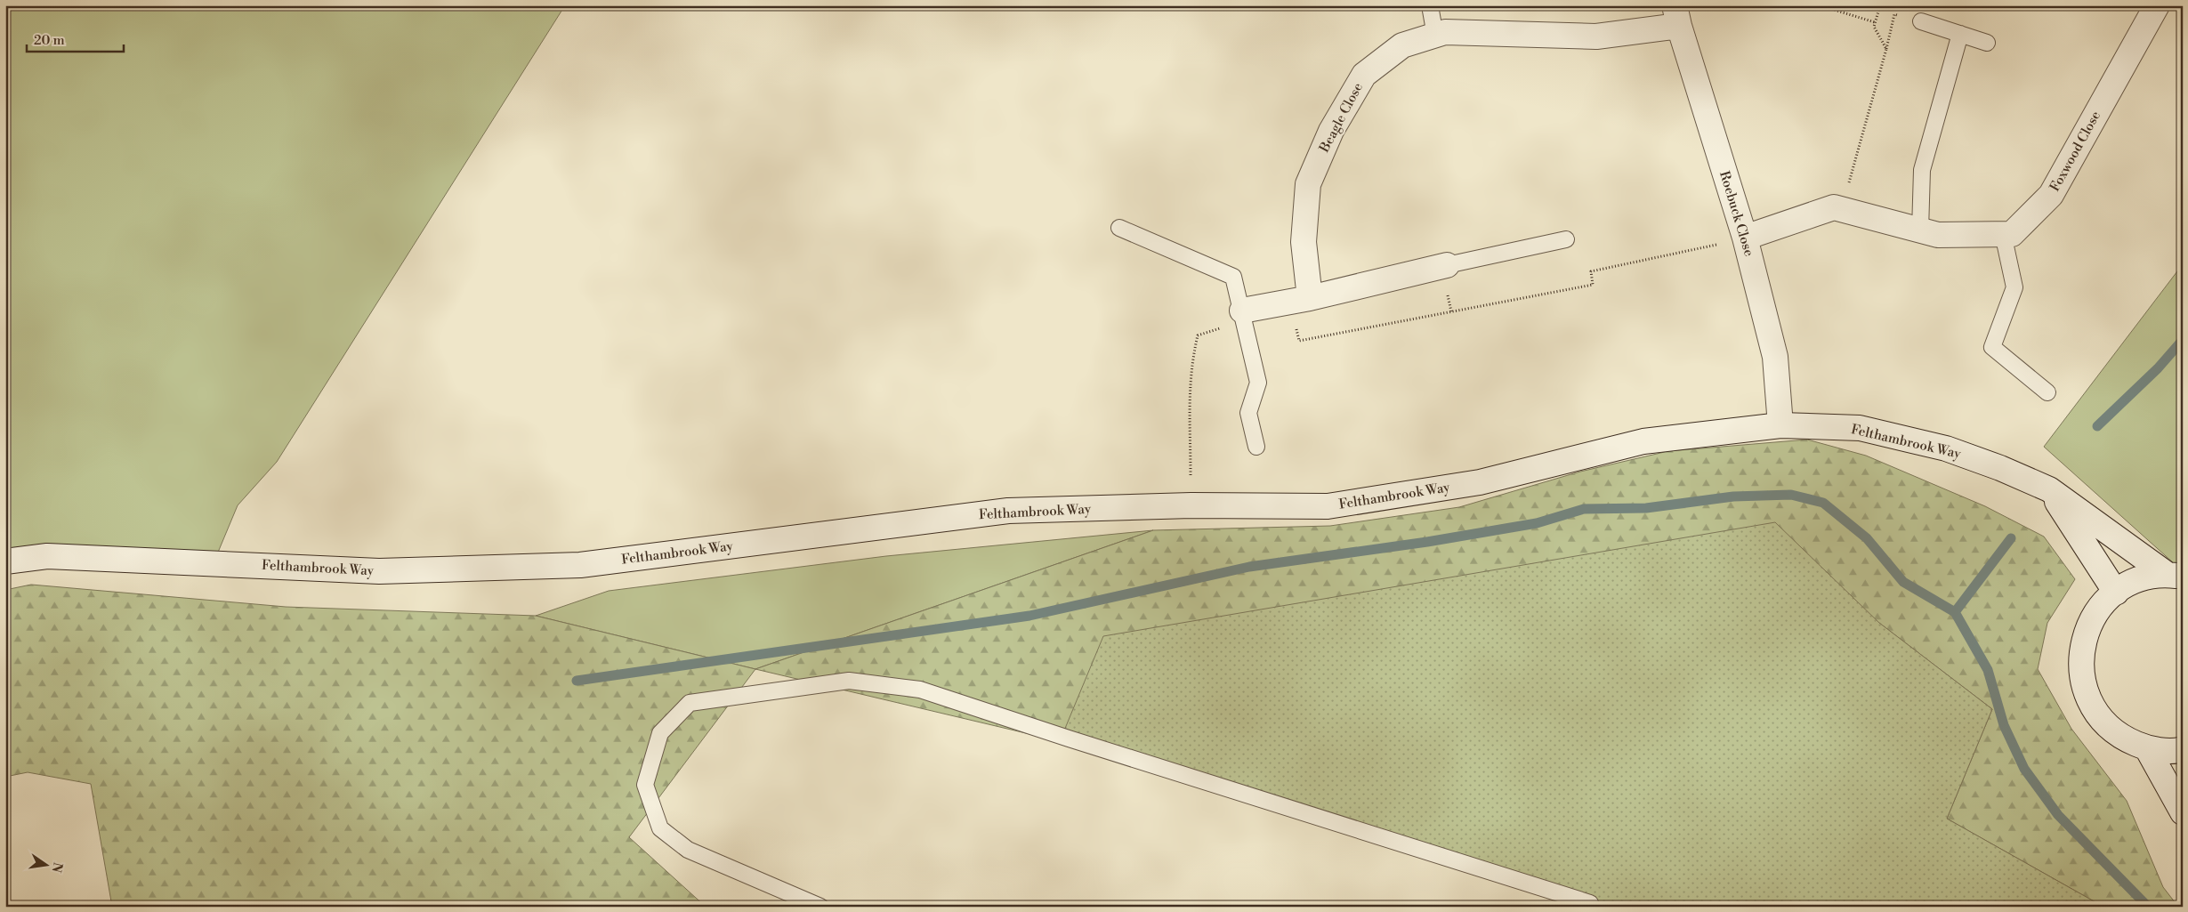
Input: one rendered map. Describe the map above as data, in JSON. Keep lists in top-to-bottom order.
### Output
{
  "streets": {
    "street": [
      "Beagle Close",
      "Foxwood Close",
      "Roebuck Close",
      "Felthambrook Way"
    ]
  },
  "crossings": [
    ["Beagle Close", "Roebuck Close"],
    ["Foxwood Close", "Roebuck Close"],
    ["Roebuck Close", "Felthambrook Way"]
  ],
  "scale_bar": "20 m",
  "north": "right"
}
